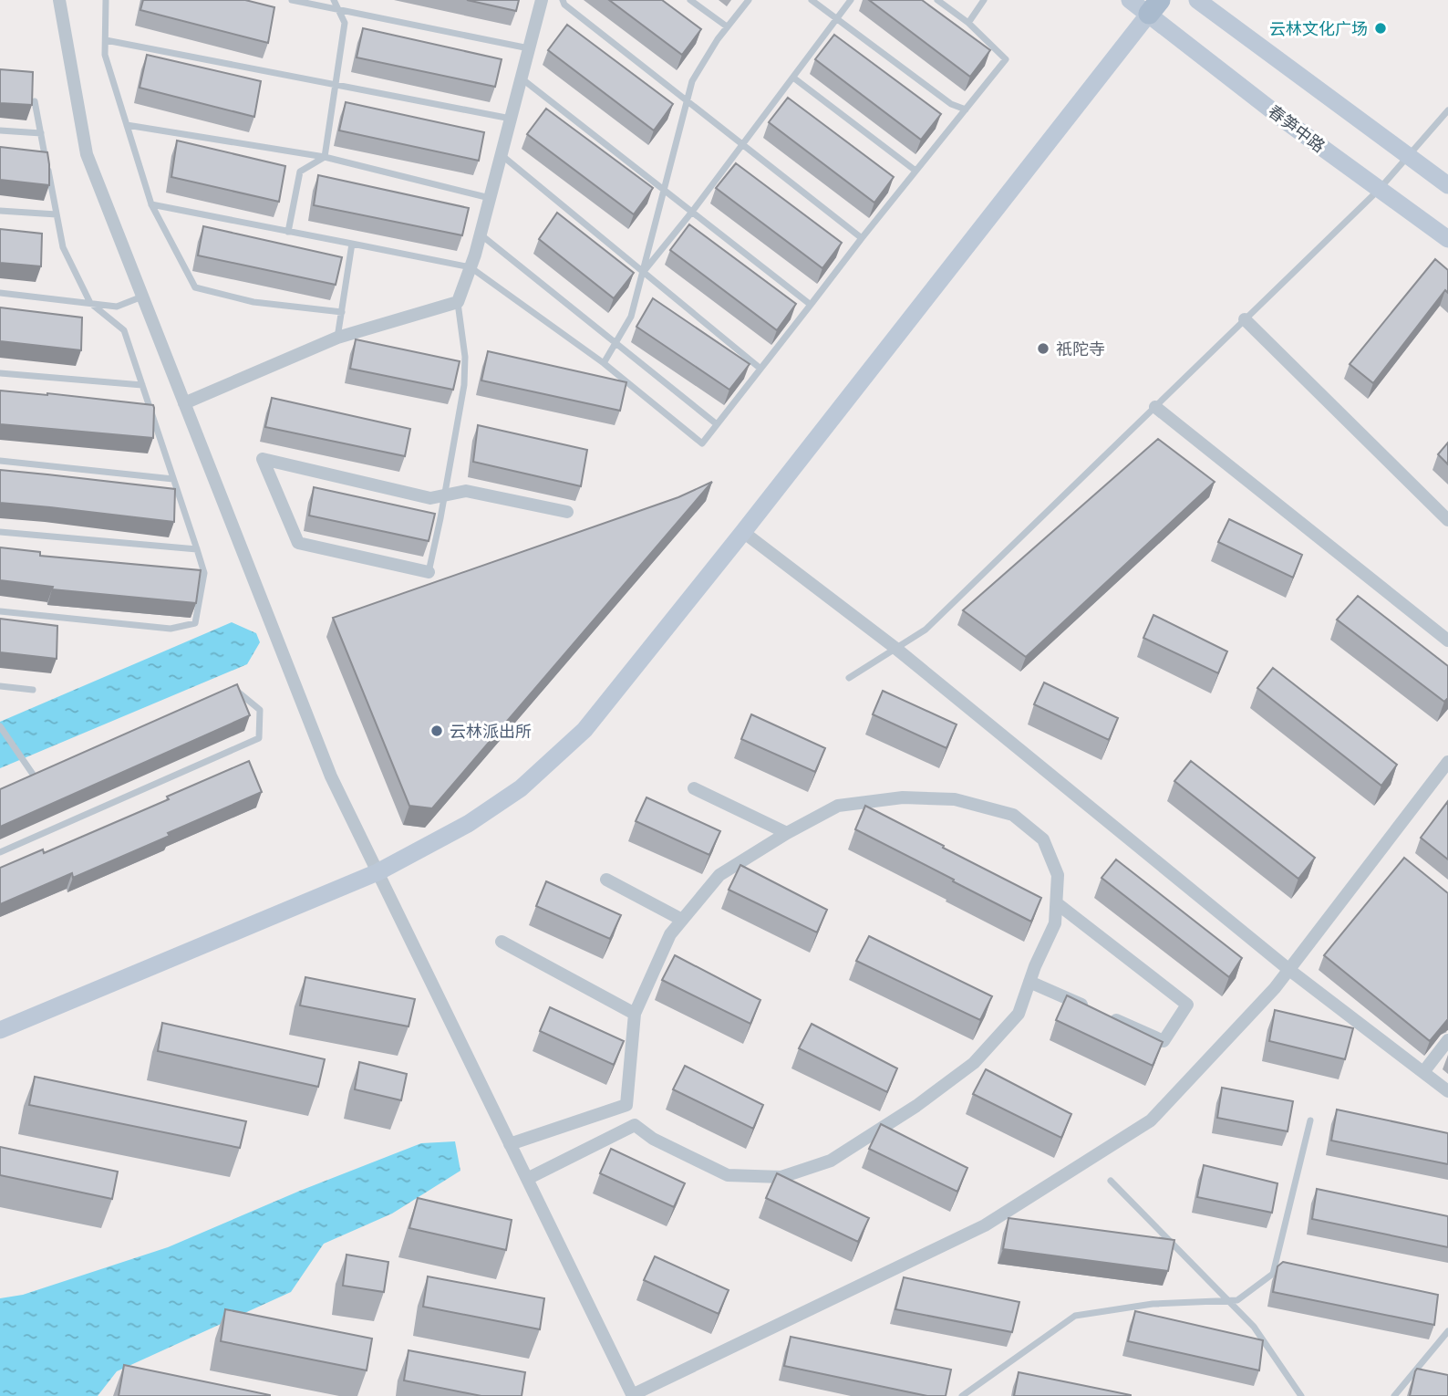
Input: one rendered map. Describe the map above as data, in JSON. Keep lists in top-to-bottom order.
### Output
{
  "streets": {
    "street": ["春笋中路"]
  },
  "places": ["云林文化广场", "祇陀寺", "云林派出所"]
}
